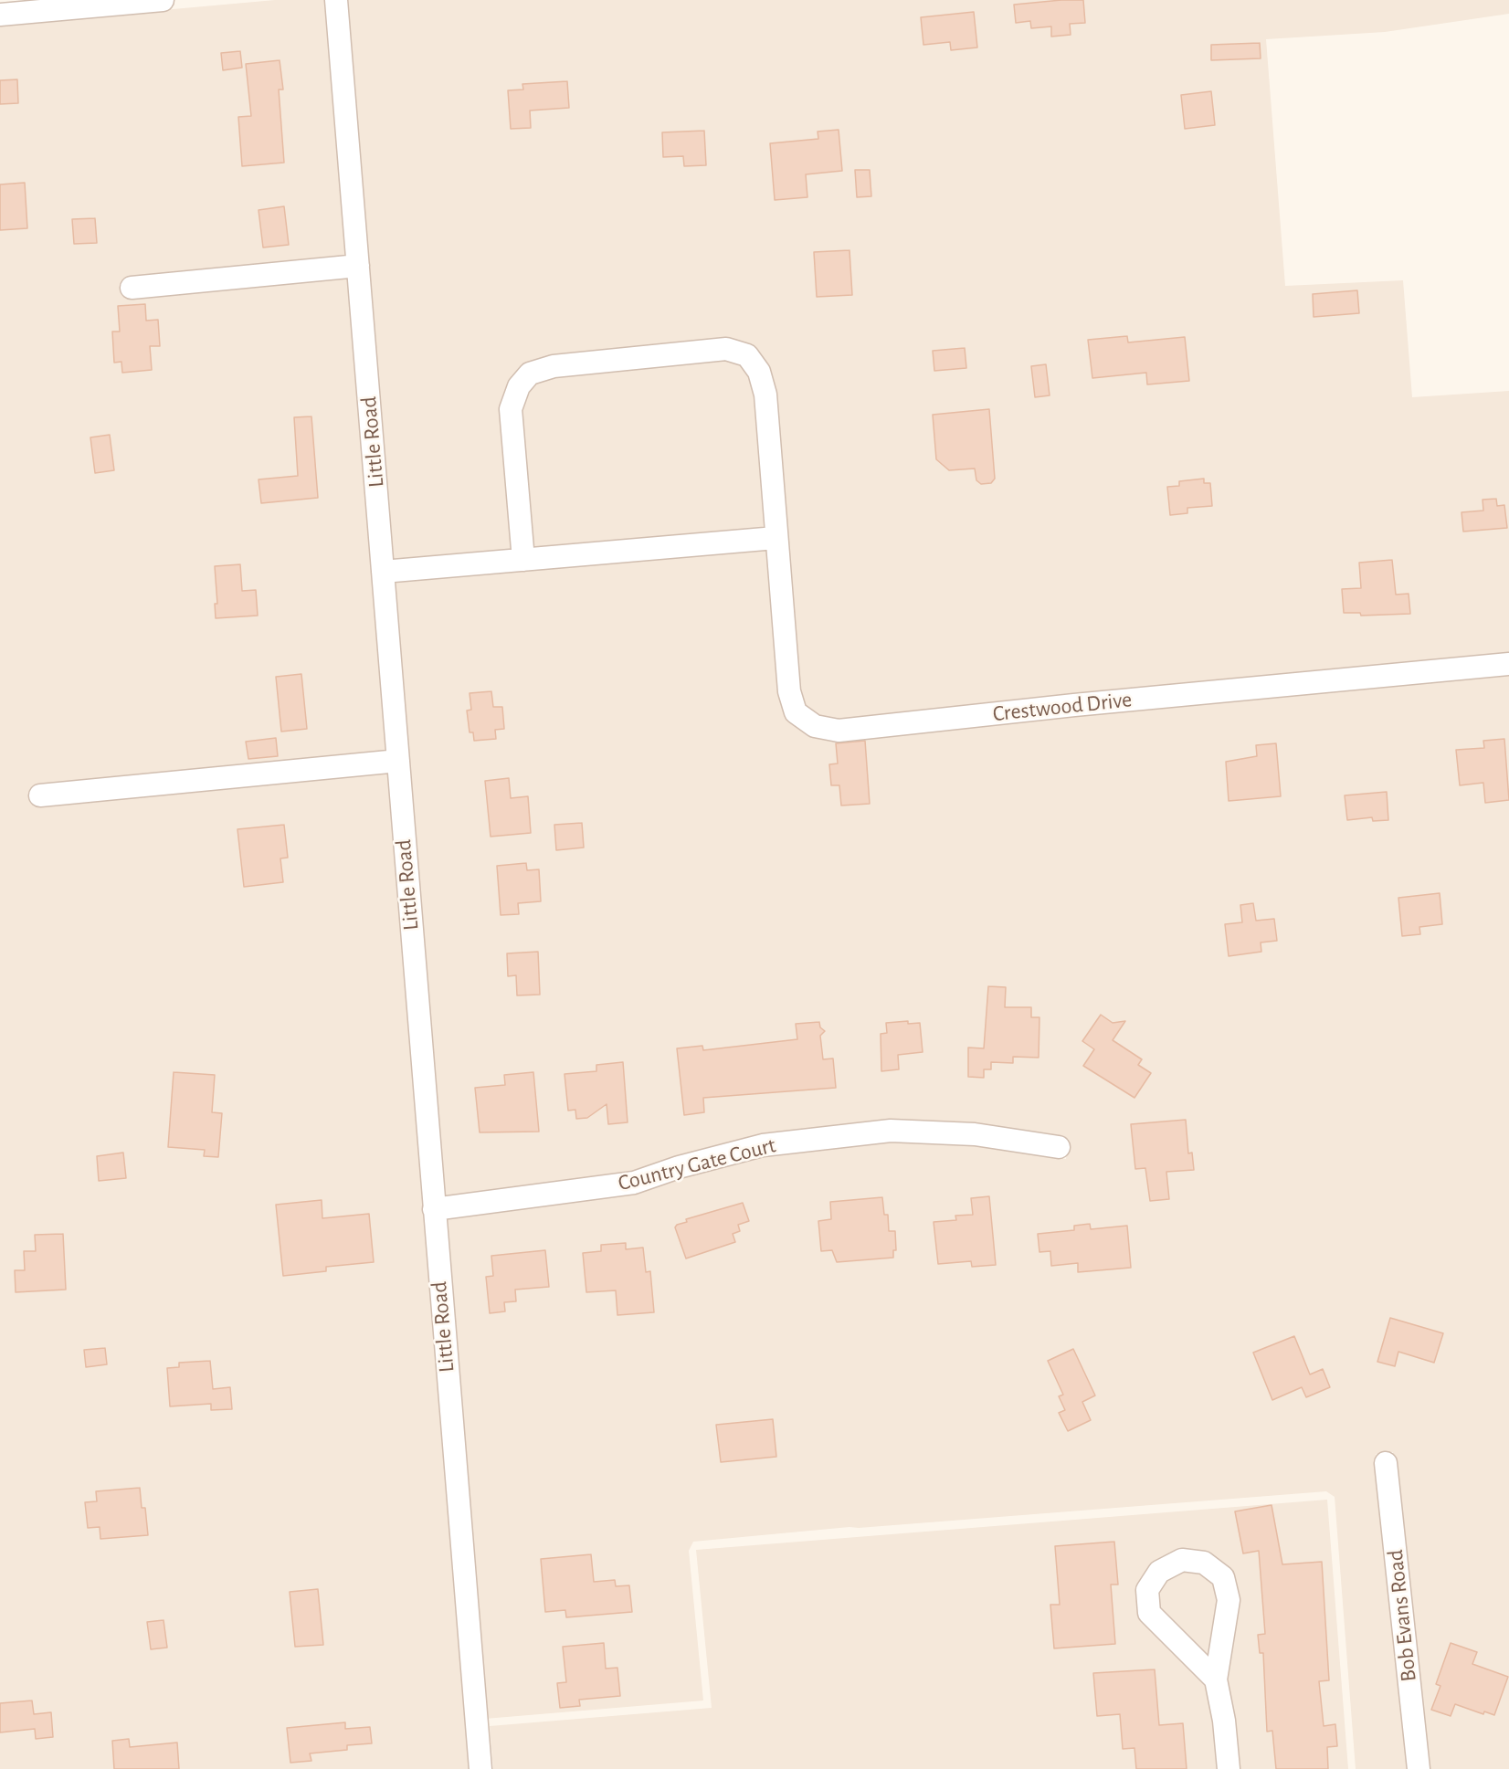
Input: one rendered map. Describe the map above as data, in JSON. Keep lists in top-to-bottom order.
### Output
{
  "streets": {
    "street": [
      "Little Road",
      "Crestwood Drive",
      "Country Gate Court",
      "Bob Evans Road"
    ]
  },
  "crossings": [
    ["Little Road", "Country Gate Court"]
  ]
}
